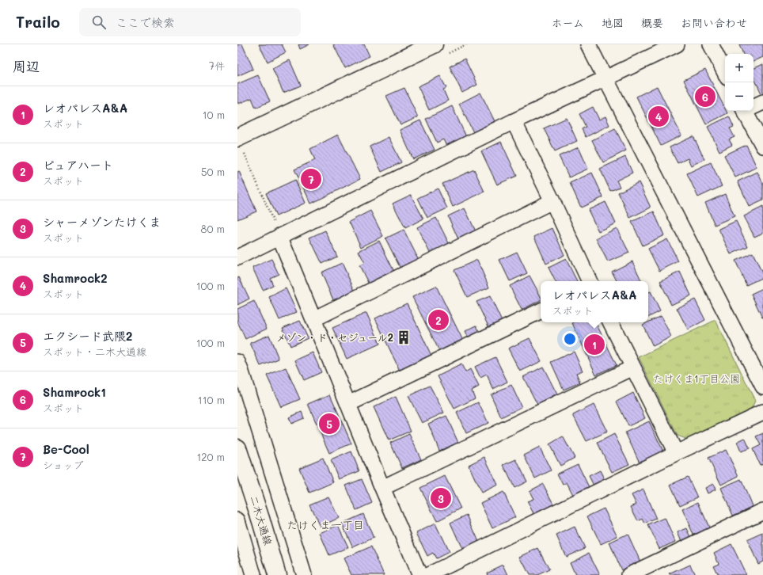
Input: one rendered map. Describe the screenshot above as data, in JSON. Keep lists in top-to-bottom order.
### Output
{
  "streets": {
    "street": ["二木大通線"]
  },
  "districts": ["たけくま一丁目"],
  "parks": ["たけくま1丁目公園"],
  "places": {
    "building": ["メゾン・ド・セジュール2"]
  },
  "page": {
    "header": "Trailo",
    "search": "ここで検索",
    "nav": [
      "ホーム",
      "地図",
      "概要",
      "お問い合わせ"
    ],
    "heading": ["周辺", "7件"],
    "map_buttons": ["+", "−"],
    "pins": [
      "6",
      "4",
      "7",
      "2",
      "1",
      "5",
      "3"
    ],
    "list": [
      {
        "mark": "1",
        "name": "レオパレスA&A",
        "note": "スポット",
        "value": "10 m"
      },
      {
        "mark": "2",
        "name": "ピュアハート",
        "note": "スポット",
        "value": "50 m"
      },
      {
        "mark": "3",
        "name": "シャーメゾンたけくま",
        "note": "スポット",
        "value": "80 m"
      },
      {
        "mark": "4",
        "name": "Shamrock2",
        "note": "スポット",
        "value": "100 m"
      },
      {
        "mark": "5",
        "name": "エクシード武隈2",
        "note": "スポット · 二木大通線",
        "value": "100 m"
      },
      {
        "mark": "6",
        "name": "Shamrock1",
        "note": "スポット",
        "value": "110 m"
      },
      {
        "mark": "7",
        "name": "Be-Cool",
        "note": "ショップ",
        "value": "120 m"
      }
    ],
    "popup": ["レオパレスA&A", "スポット"]
  }
}
